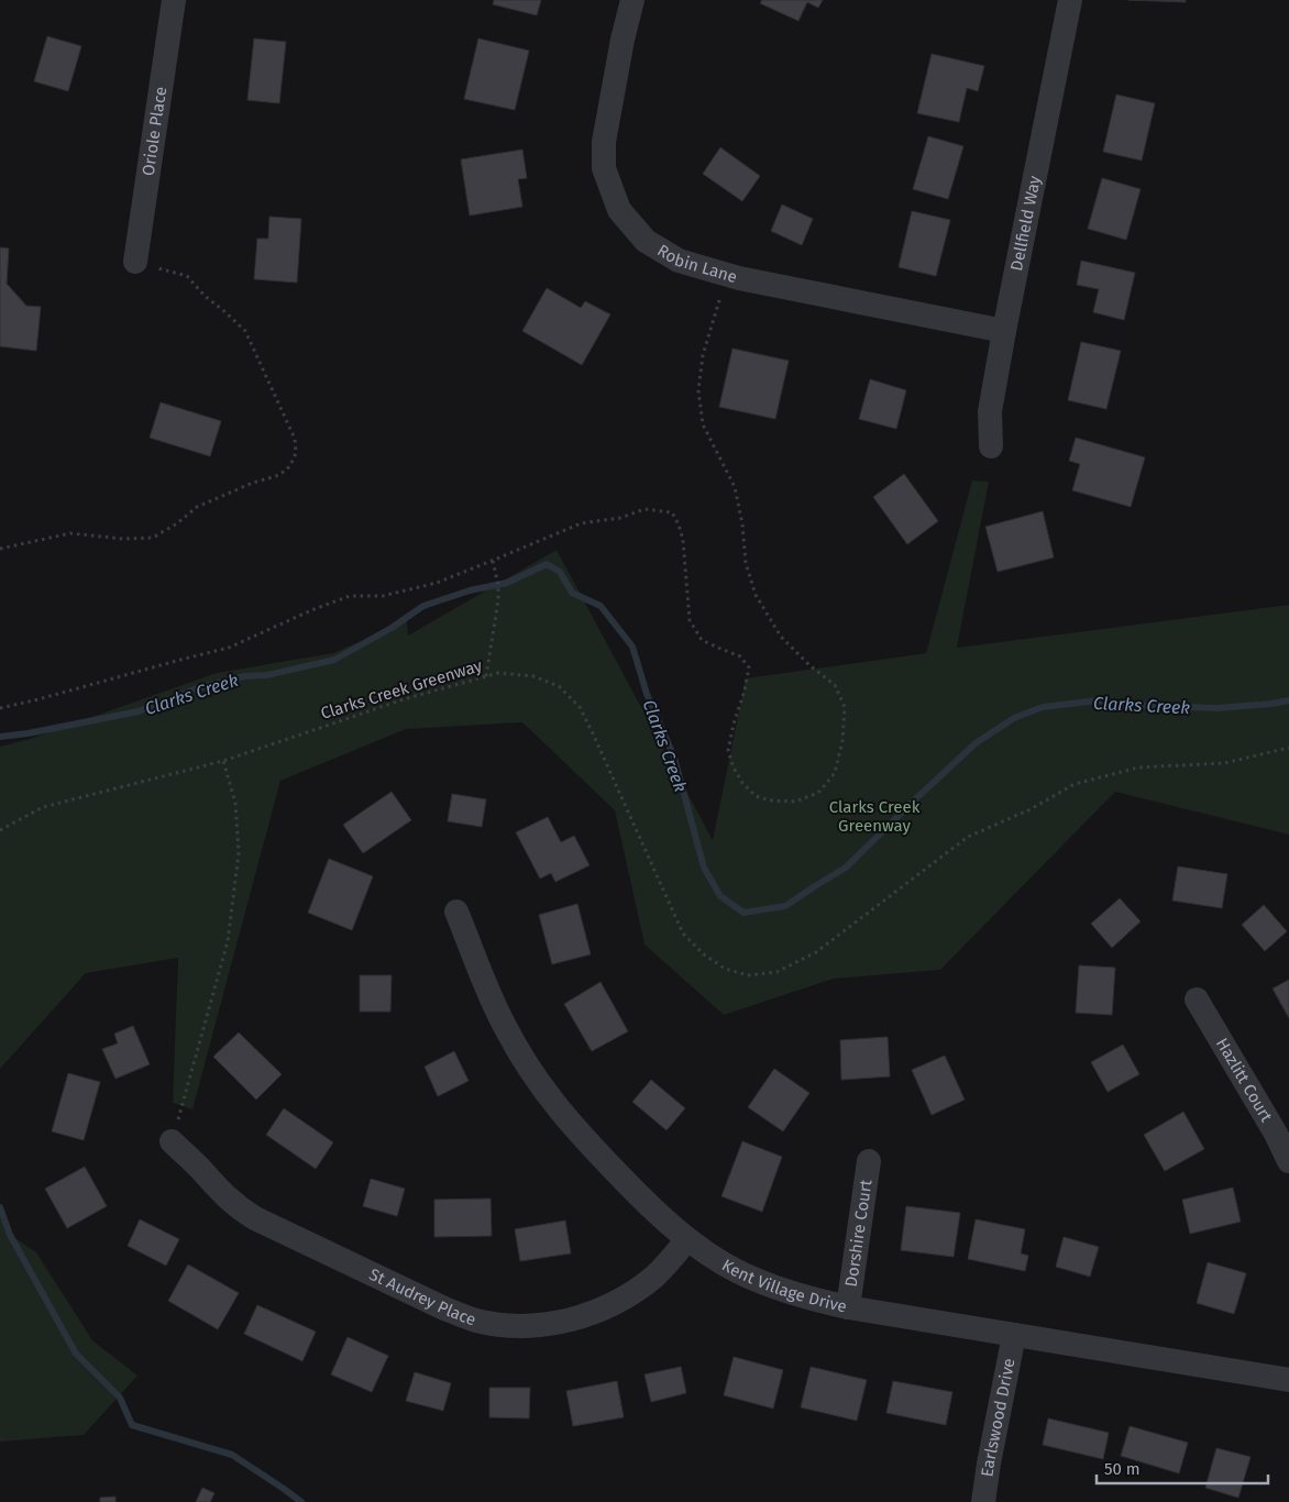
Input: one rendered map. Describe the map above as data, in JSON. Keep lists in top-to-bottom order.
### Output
{
  "streets": {
    "street": [
      "Oriole Place",
      "Dellfield Way",
      "Robin Lane",
      "Hazlitt Court",
      "Dorshire Court",
      "Kent Village Drive",
      "St Audrey Place",
      "Earlswood Drive"
    ],
    "path": ["Clarks Creek Greenway"]
  },
  "crossings": [
    ["Dellfield Way", "Robin Lane"],
    ["Dorshire Court", "Kent Village Drive"],
    ["Kent Village Drive", "St Audrey Place"],
    ["Kent Village Drive", "Earlswood Drive"]
  ],
  "water": ["Clarks Creek"],
  "parks": ["Clarks Creek Greenway"],
  "scale_bar": "50 m"
}
